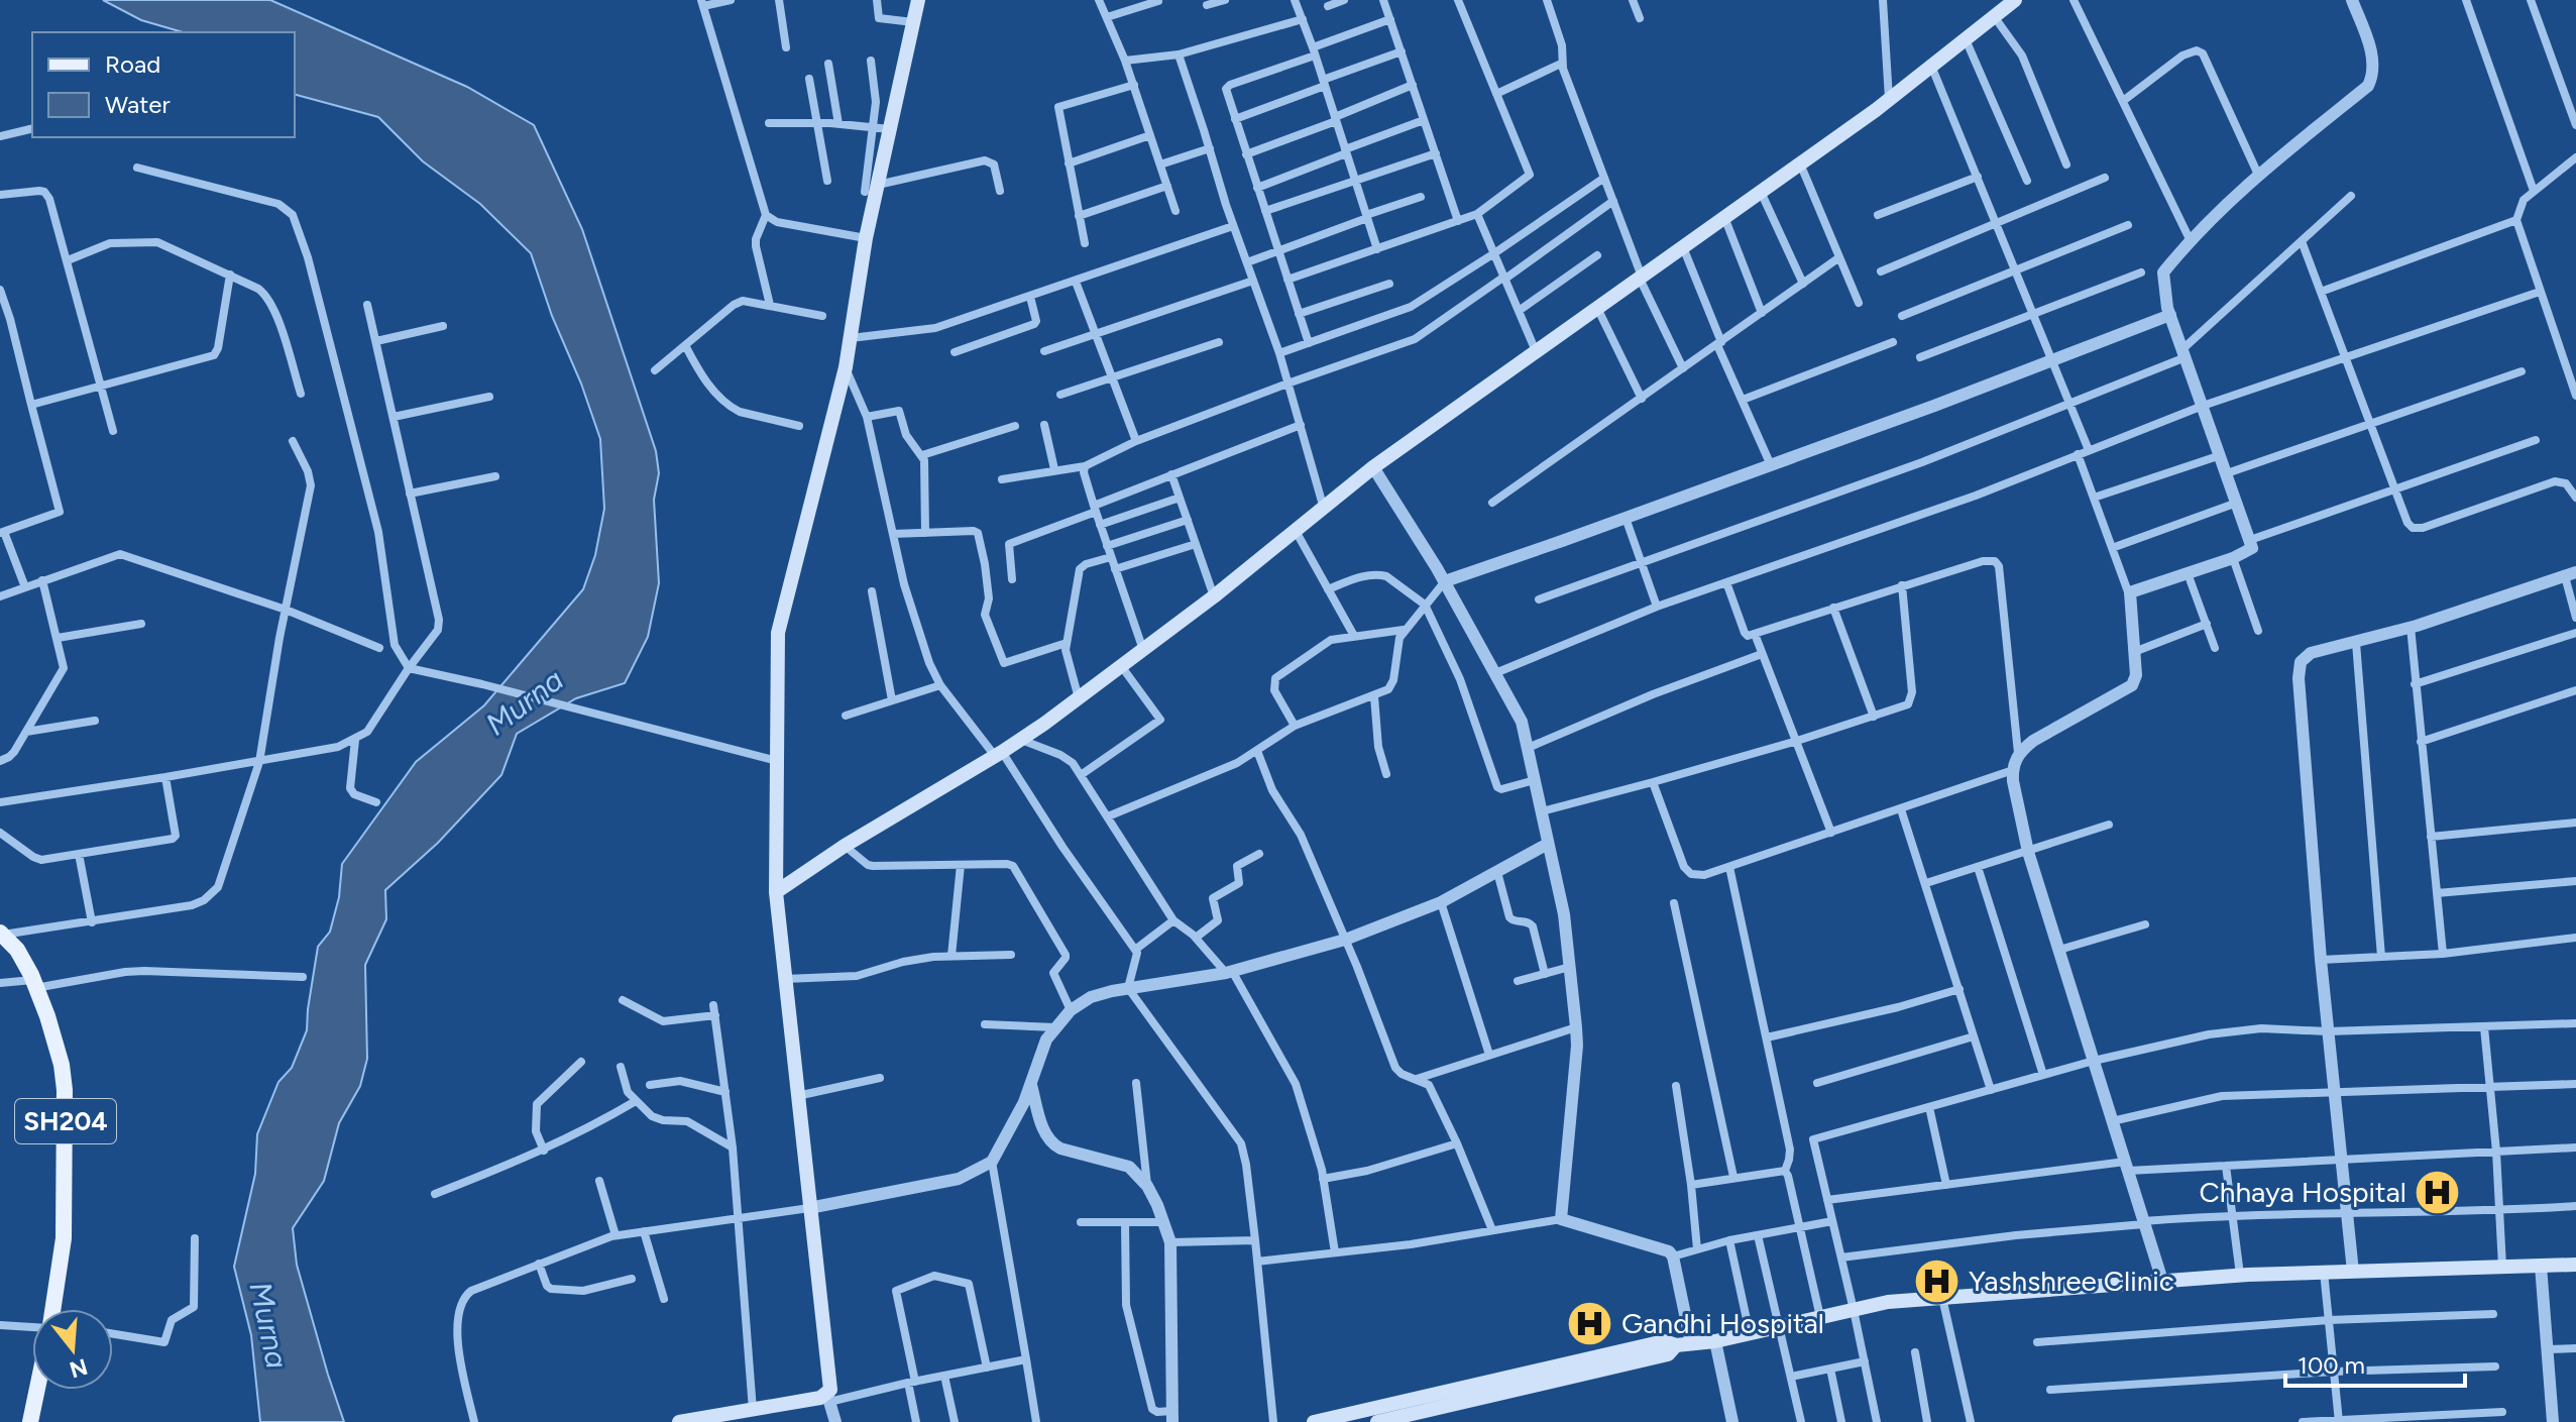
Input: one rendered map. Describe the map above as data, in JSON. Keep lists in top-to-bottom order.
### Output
{
  "streets": {
    "main road": ["SH204"]
  },
  "water": ["Murna"],
  "places": {
    "hospital": ["Chhaya Hospital", "Yashshree Clinic", "Gandhi Hospital"]
  },
  "legend": ["Road", "Water"],
  "scale_bar": "100 m",
  "north": "bottom"
}
